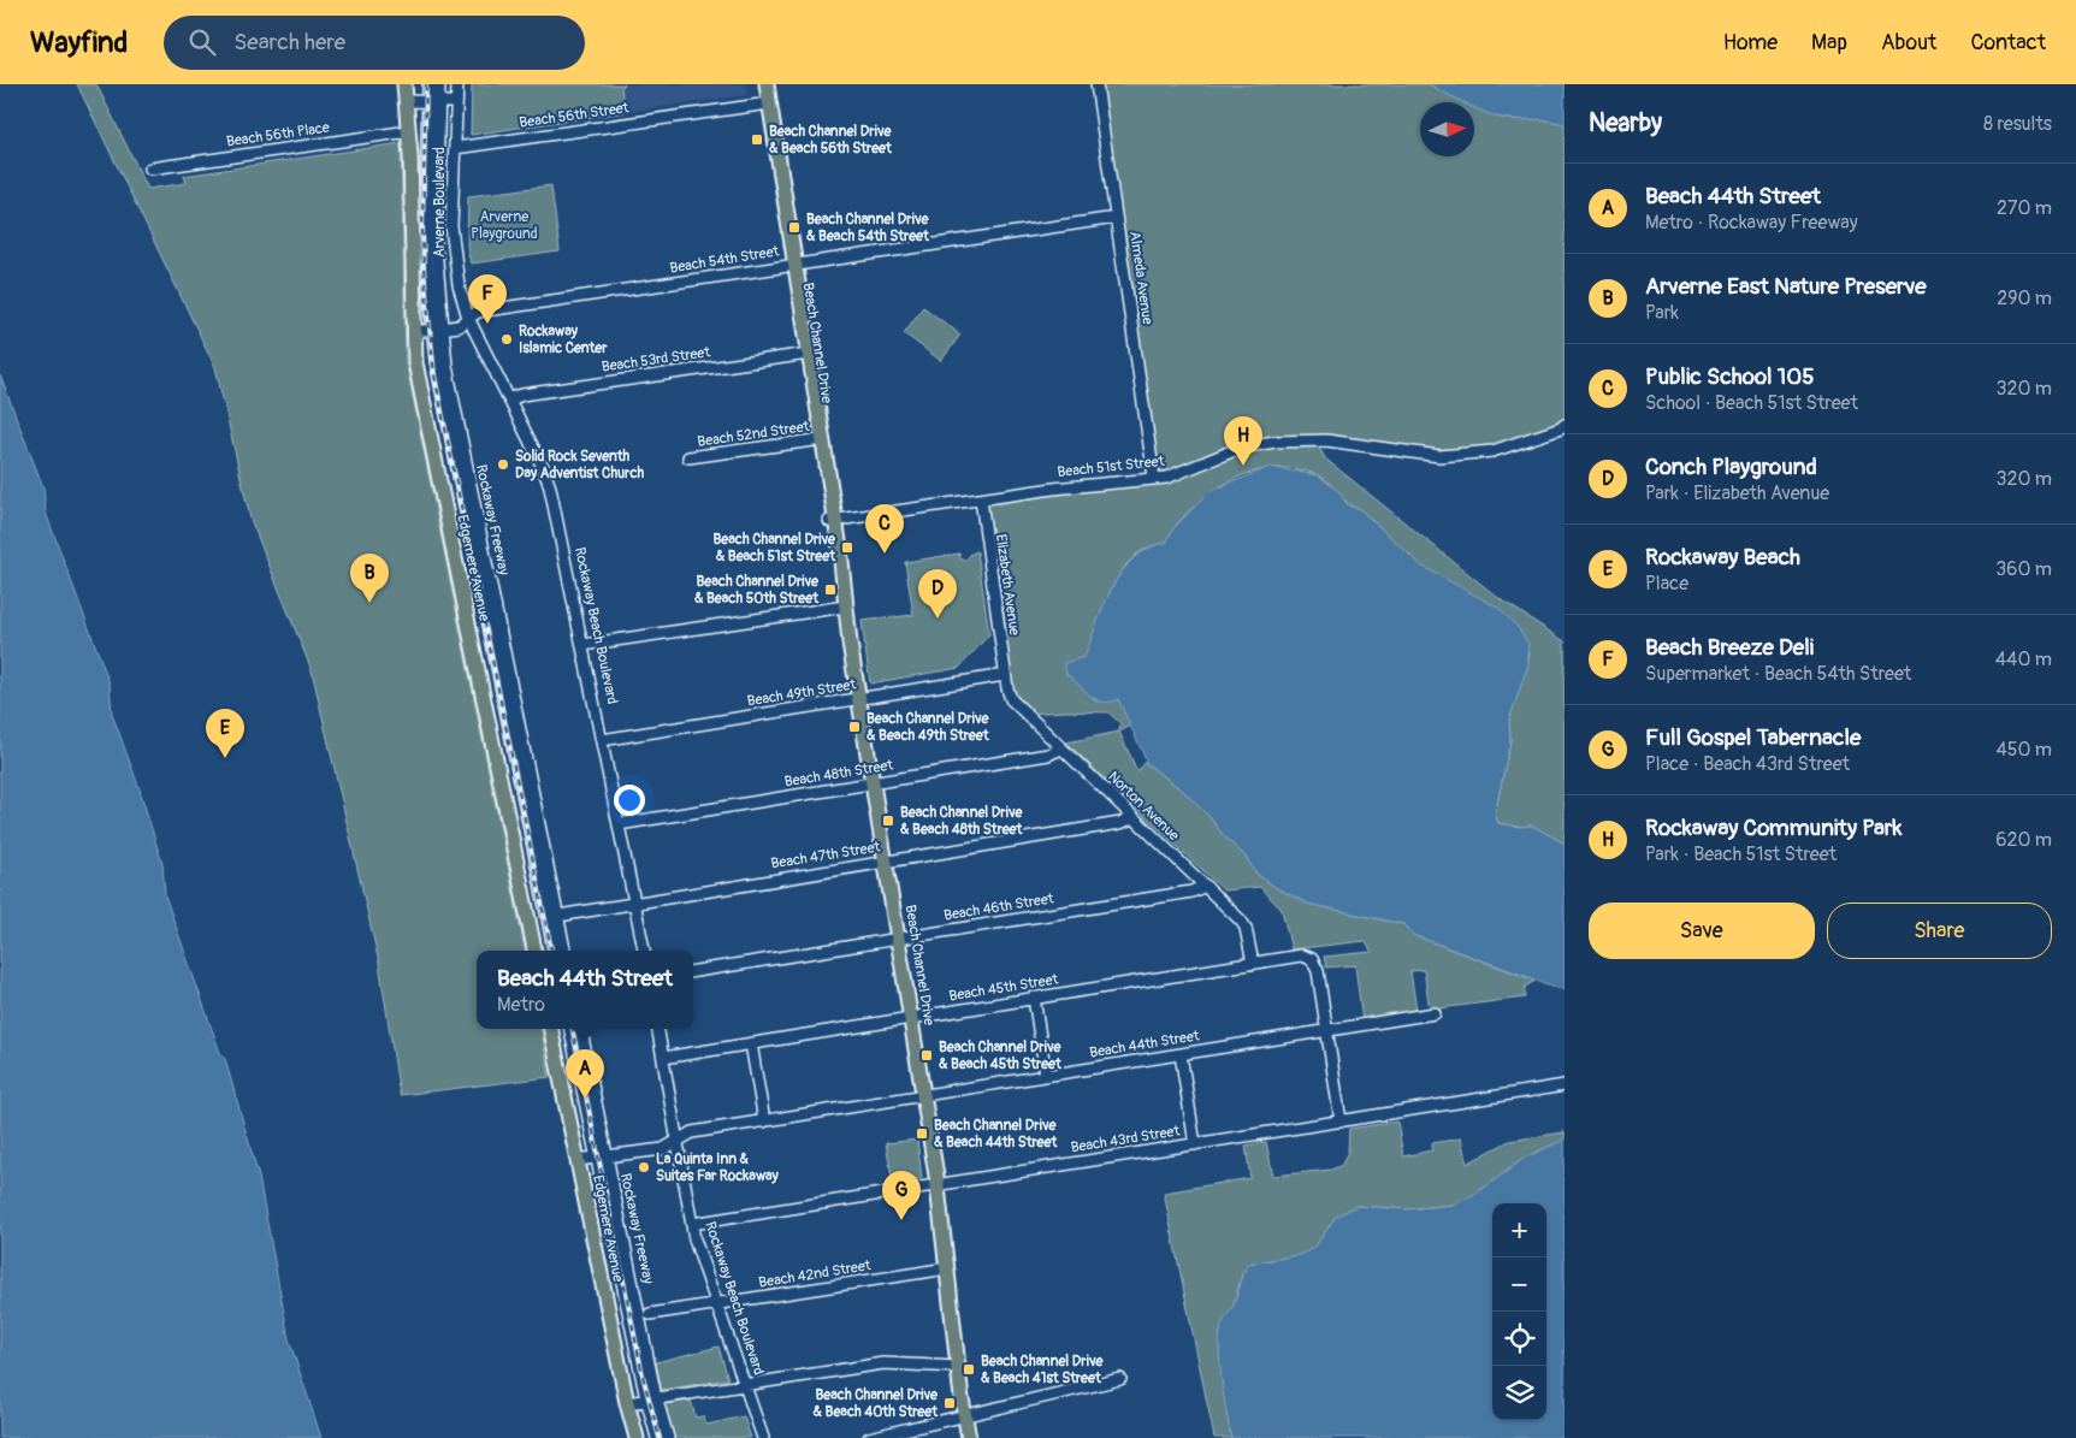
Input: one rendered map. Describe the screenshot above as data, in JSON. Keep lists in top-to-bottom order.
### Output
{
  "streets": {
    "main road": ["Beach Channel Drive", "Edgemere Avenue"],
    "street": [
      "Beach 56th Street",
      "Beach 56th Place",
      "Arverne Boulevard",
      "Beach 54th Street",
      "Almeda Avenue",
      "Beach 53rd Street",
      "Beach 52nd Street",
      "Beach 51st Street",
      "Rockaway Freeway",
      "Elizabeth Avenue",
      "Rockaway Beach Boulevard",
      "Beach 49th Street",
      "Beach 48th Street",
      "Norton Avenue",
      "Beach 47th Street",
      "Beach 46th Street",
      "Beach 45th Street",
      "Beach 44th Street",
      "Beach 43rd Street",
      "Beach 42nd Street"
    ]
  },
  "crossings": [
    ["Beach 56th Street", "Arverne Boulevard"],
    ["Beach 56th Street", "Beach Channel Drive"],
    ["Beach 56th Place", "Edgemere Avenue"],
    ["Arverne Boulevard", "Beach 54th Street"],
    ["Arverne Boulevard", "Rockaway Beach Boulevard"],
    ["Beach 54th Street", "Almeda Avenue"],
    ["Beach 54th Street", "Beach Channel Drive"],
    ["Beach 54th Street", "Rockaway Freeway"],
    ["Beach 54th Street", "Edgemere Avenue"],
    ["Beach 54th Street", "Rockaway Beach Boulevard"],
    ["Almeda Avenue", "Beach 51st Street"],
    ["Beach Channel Drive", "Beach 53rd Street"],
    ["Beach Channel Drive", "Beach 52nd Street"],
    ["Beach Channel Drive", "Beach 51st Street"],
    ["Beach Channel Drive", "Beach 49th Street"],
    ["Beach Channel Drive", "Beach 48th Street"],
    ["Beach Channel Drive", "Beach 47th Street"],
    ["Beach Channel Drive", "Beach 46th Street"],
    ["Beach Channel Drive", "Beach 45th Street"],
    ["Beach Channel Drive", "Beach 44th Street"],
    ["Beach Channel Drive", "Beach 43rd Street"],
    ["Beach Channel Drive", "Beach 42nd Street"],
    ["Beach 53rd Street", "Rockaway Beach Boulevard"],
    ["Beach 51st Street", "Elizabeth Avenue"],
    ["Rockaway Freeway", "Beach 47th Street"],
    ["Rockaway Freeway", "Beach 44th Street"],
    ["Edgemere Avenue", "Beach 47th Street"],
    ["Edgemere Avenue", "Beach 44th Street"],
    ["Elizabeth Avenue", "Beach 49th Street"],
    ["Elizabeth Avenue", "Norton Avenue"],
    ["Rockaway Beach Boulevard", "Beach 49th Street"],
    ["Rockaway Beach Boulevard", "Beach 48th Street"],
    ["Rockaway Beach Boulevard", "Beach 47th Street"],
    ["Rockaway Beach Boulevard", "Beach 45th Street"],
    ["Rockaway Beach Boulevard", "Beach 44th Street"],
    ["Rockaway Beach Boulevard", "Beach 43rd Street"],
    ["Rockaway Beach Boulevard", "Beach 42nd Street"],
    ["Beach 49th Street", "Norton Avenue"],
    ["Beach 48th Street", "Norton Avenue"],
    ["Norton Avenue", "Beach 47th Street"],
    ["Norton Avenue", "Beach 46th Street"],
    ["Norton Avenue", "Beach 45th Street"],
    ["Beach 45th Street", "Beach 44th Street"]
  ],
  "parks": ["Arverne Playground"],
  "places": {
    "transit": [
      "Beach Channel Drive & Beach 56th Street",
      "Beach Channel Drive & Beach 54th Street",
      "Beach Channel Drive & Beach 51st Street",
      "Beach Channel Drive & Beach 50th Street",
      "Beach Channel Drive & Beach 49th Street",
      "Beach Channel Drive & Beach 48th Street",
      "Beach Channel Drive & Beach 45th Street",
      "Beach Channel Drive & Beach 44th Street",
      "Beach Channel Drive & Beach 41st Street",
      "Beach Channel Drive & Beach 40th Street"
    ],
    "other": ["Rockaway Islamic Center", "Solid Rock Seventh Day Adventist Church", "La Quinta Inn & Suites Far Rockaway"]
  },
  "north": "right",
  "page": {
    "header": "Wayfind",
    "search": "Search here",
    "nav": [
      "Home",
      "Map",
      "About",
      "Contact"
    ],
    "heading": ["Nearby", "8 results"],
    "list": [
      {
        "mark": "A",
        "name": "Beach 44th Street",
        "note": "Metro · Rockaway Freeway",
        "value": "270 m"
      },
      {
        "mark": "B",
        "name": "Arverne East Nature Preserve",
        "note": "Park",
        "value": "290 m"
      },
      {
        "mark": "C",
        "name": "Public School 105",
        "note": "School · Beach 51st Street",
        "value": "320 m"
      },
      {
        "mark": "D",
        "name": "Conch Playground",
        "note": "Park · Elizabeth Avenue",
        "value": "320 m"
      },
      {
        "mark": "E",
        "name": "Rockaway Beach",
        "note": "Place",
        "value": "360 m"
      },
      {
        "mark": "F",
        "name": "Beach Breeze Deli",
        "note": "Supermarket · Beach 54th Street",
        "value": "440 m"
      },
      {
        "mark": "G",
        "name": "Full Gospel Tabernacle",
        "note": "Place · Beach 43rd Street",
        "value": "450 m"
      },
      {
        "mark": "H",
        "name": "Rockaway Community Park",
        "note": "Park · Beach 51st Street",
        "value": "620 m"
      }
    ],
    "pins": [
      "F",
      "H",
      "C",
      "B",
      "D",
      "E",
      "A",
      "G"
    ],
    "buttons": ["Save", "Share"],
    "popup": ["Beach 44th Street", "Metro"],
    "map_buttons": ["+", "−"]
  }
}
